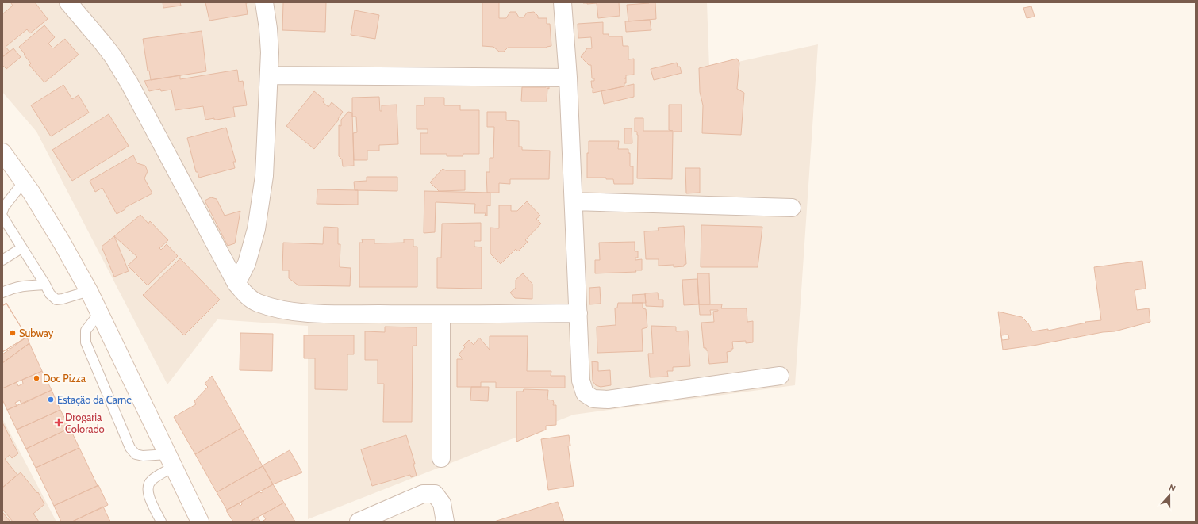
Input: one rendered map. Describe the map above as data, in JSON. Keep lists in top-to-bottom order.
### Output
{
  "places": {
    "other": ["Subway", "Doc Pizza", "Estação da Carne"],
    "health": ["Drogaria Colorado"]
  },
  "north": "top"
}
